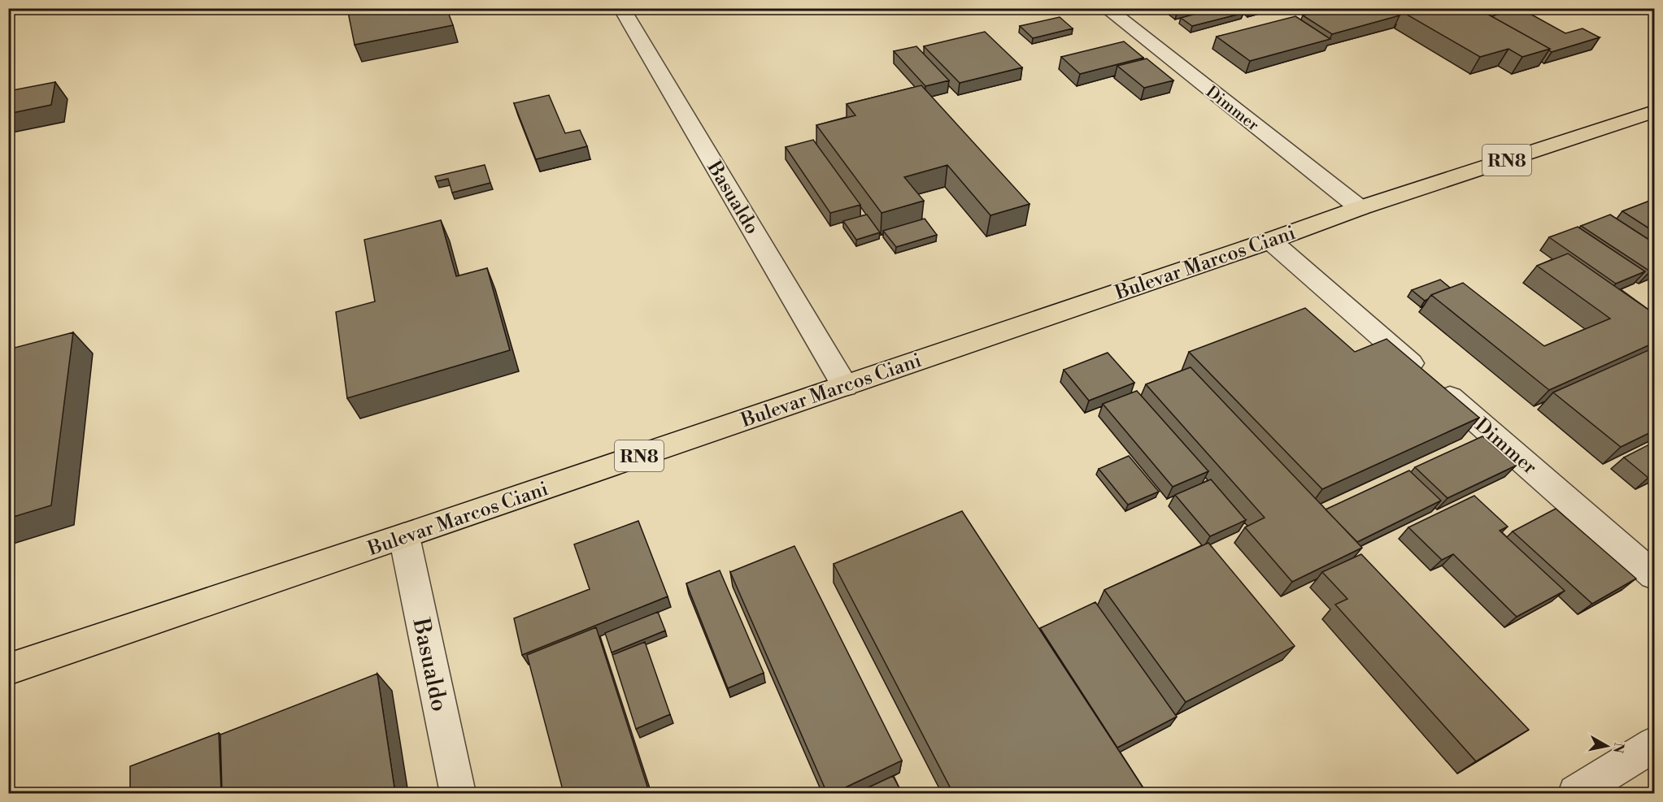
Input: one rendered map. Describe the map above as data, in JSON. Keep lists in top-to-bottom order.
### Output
{
  "streets": {
    "highway": ["RN8", "Bulevar Marcos Ciani"],
    "street": ["Dimmer", "Basualdo"]
  },
  "crossings": [
    ["Dimmer", "Bulevar Marcos Ciani"],
    ["Basualdo", "Bulevar Marcos Ciani"]
  ],
  "north": "right"
}
